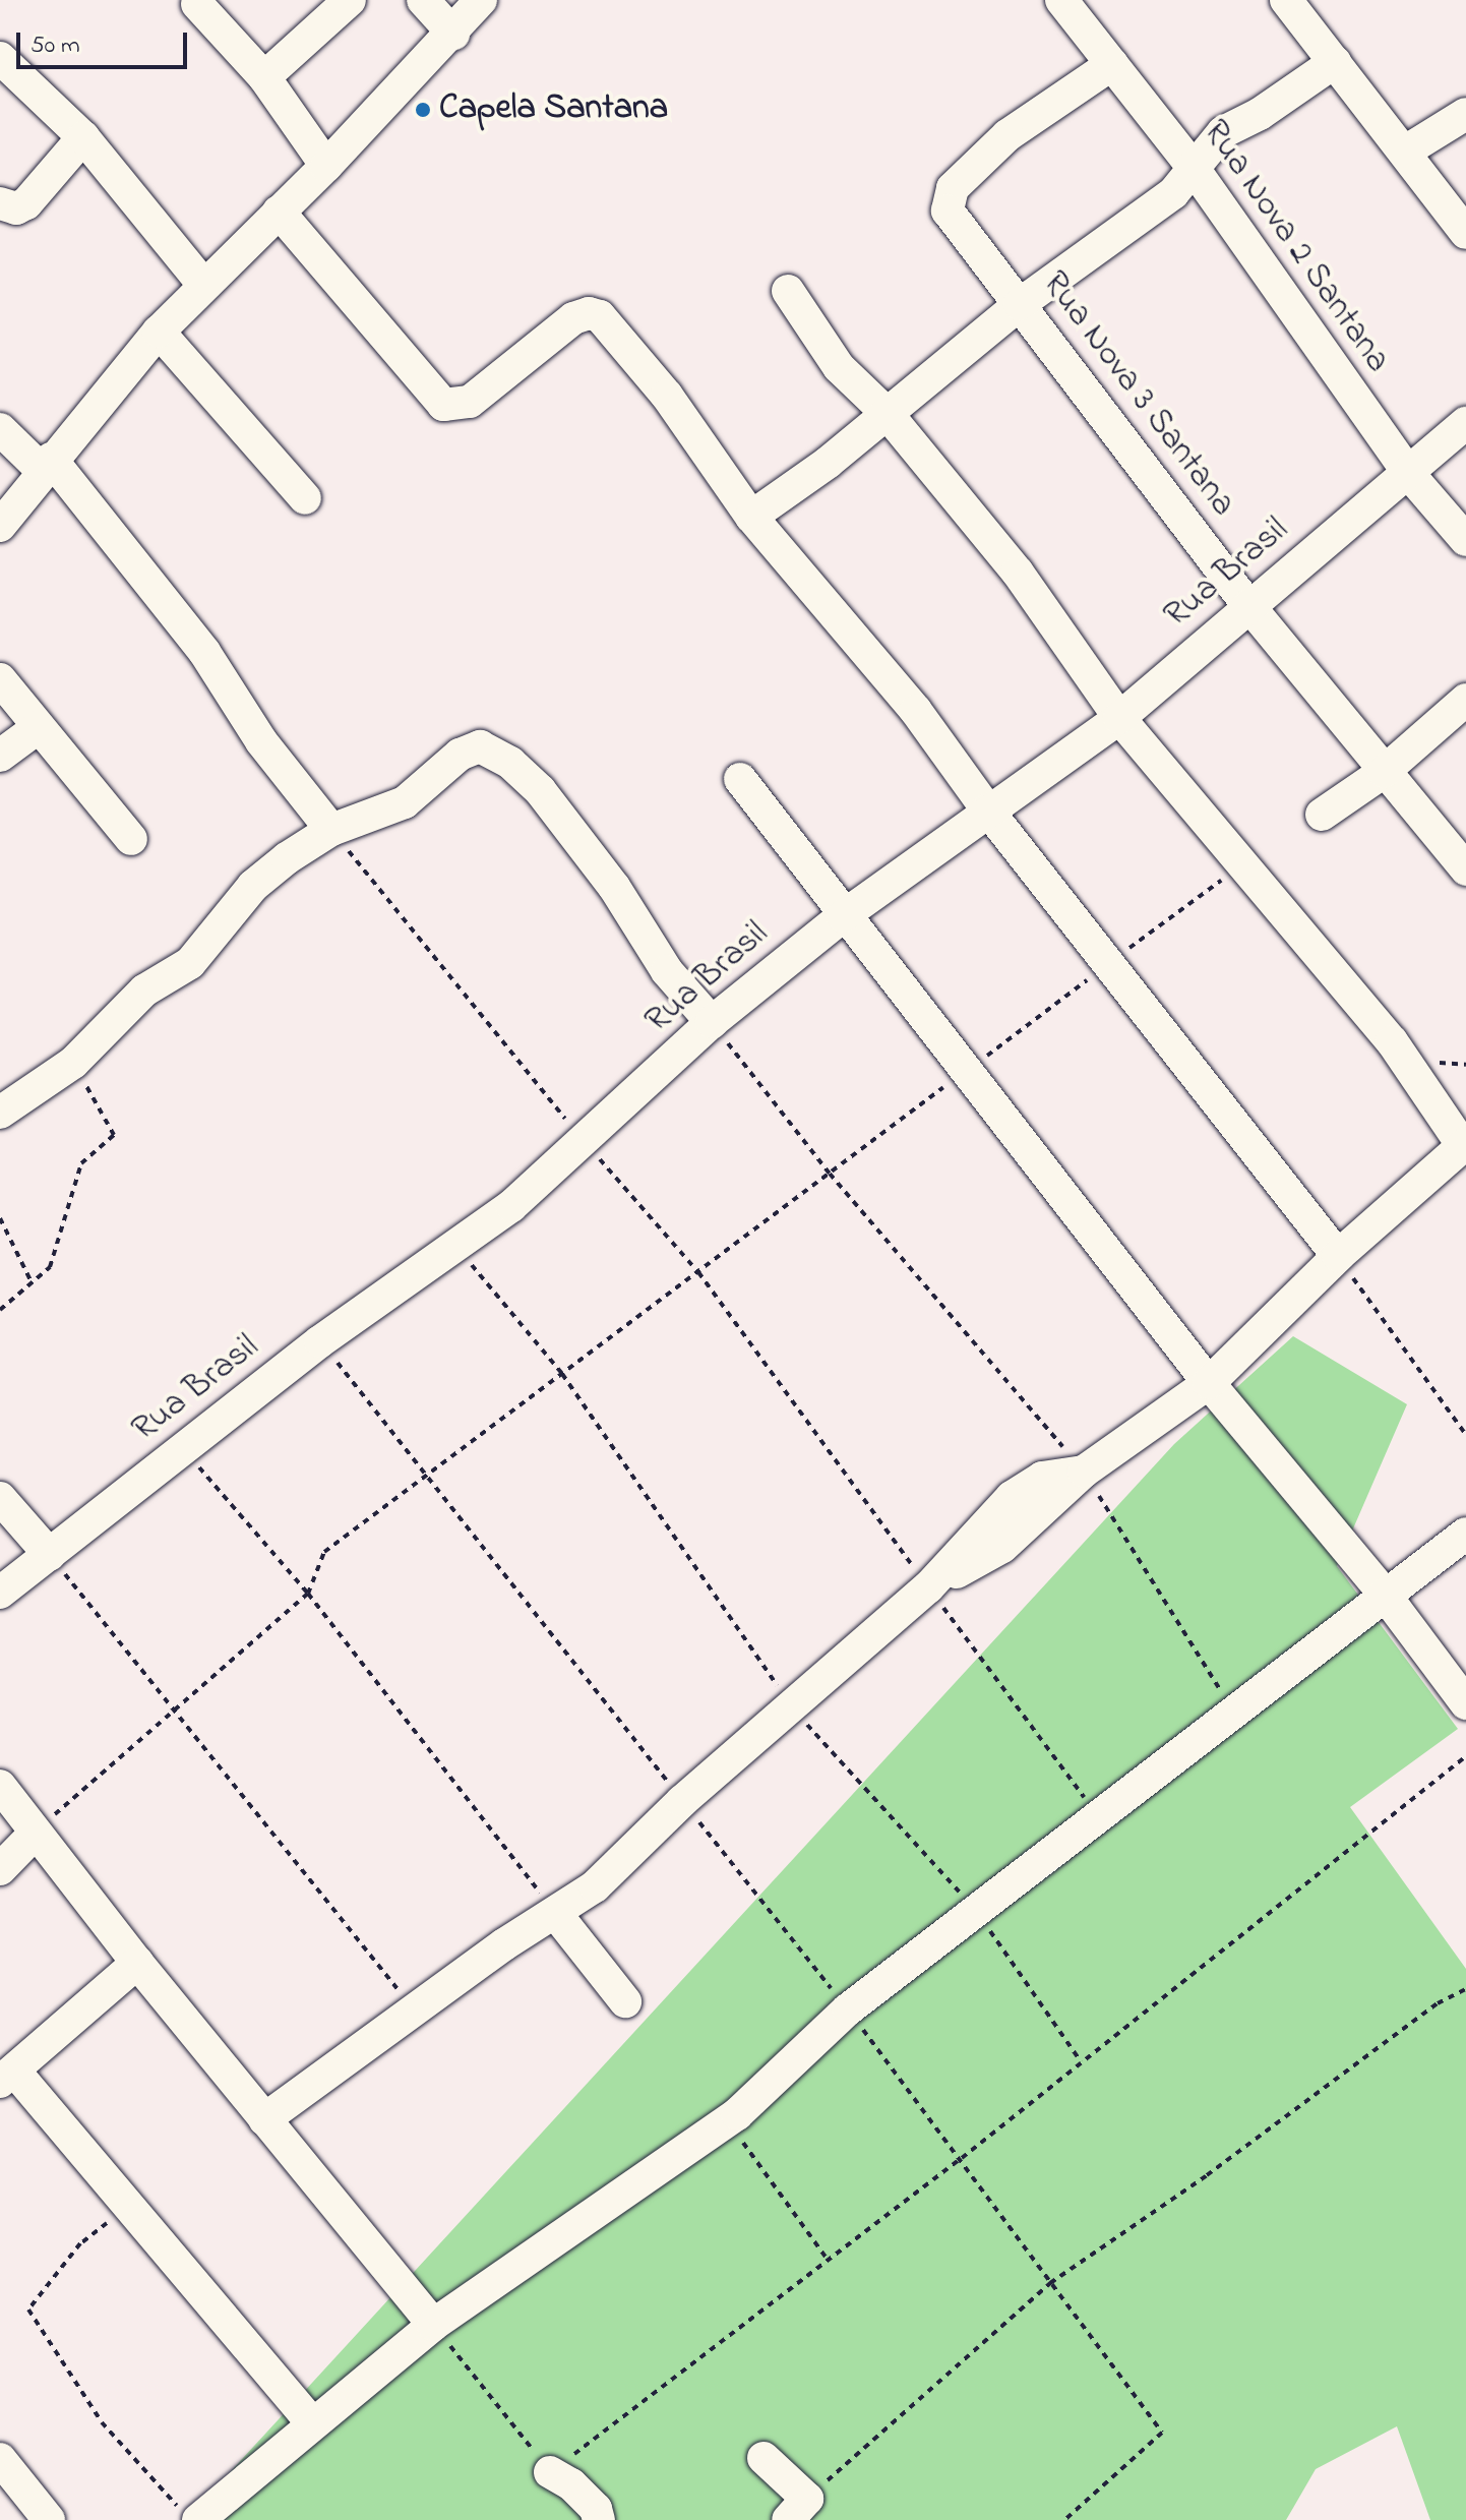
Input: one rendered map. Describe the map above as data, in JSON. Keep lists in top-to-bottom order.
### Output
{
  "streets": {
    "street": ["Rua Nova 2 Santana", "Rua Nova 3 Santana", "Rua Brasil"]
  },
  "crossings": [
    ["Rua Nova 2 Santana", "Rua Nova 3 Santana"],
    ["Rua Nova 2 Santana", "Rua Brasil"],
    ["Rua Nova 3 Santana", "Rua Brasil"]
  ],
  "places": ["Capela Santana"],
  "scale_bar": "50 m"
}
